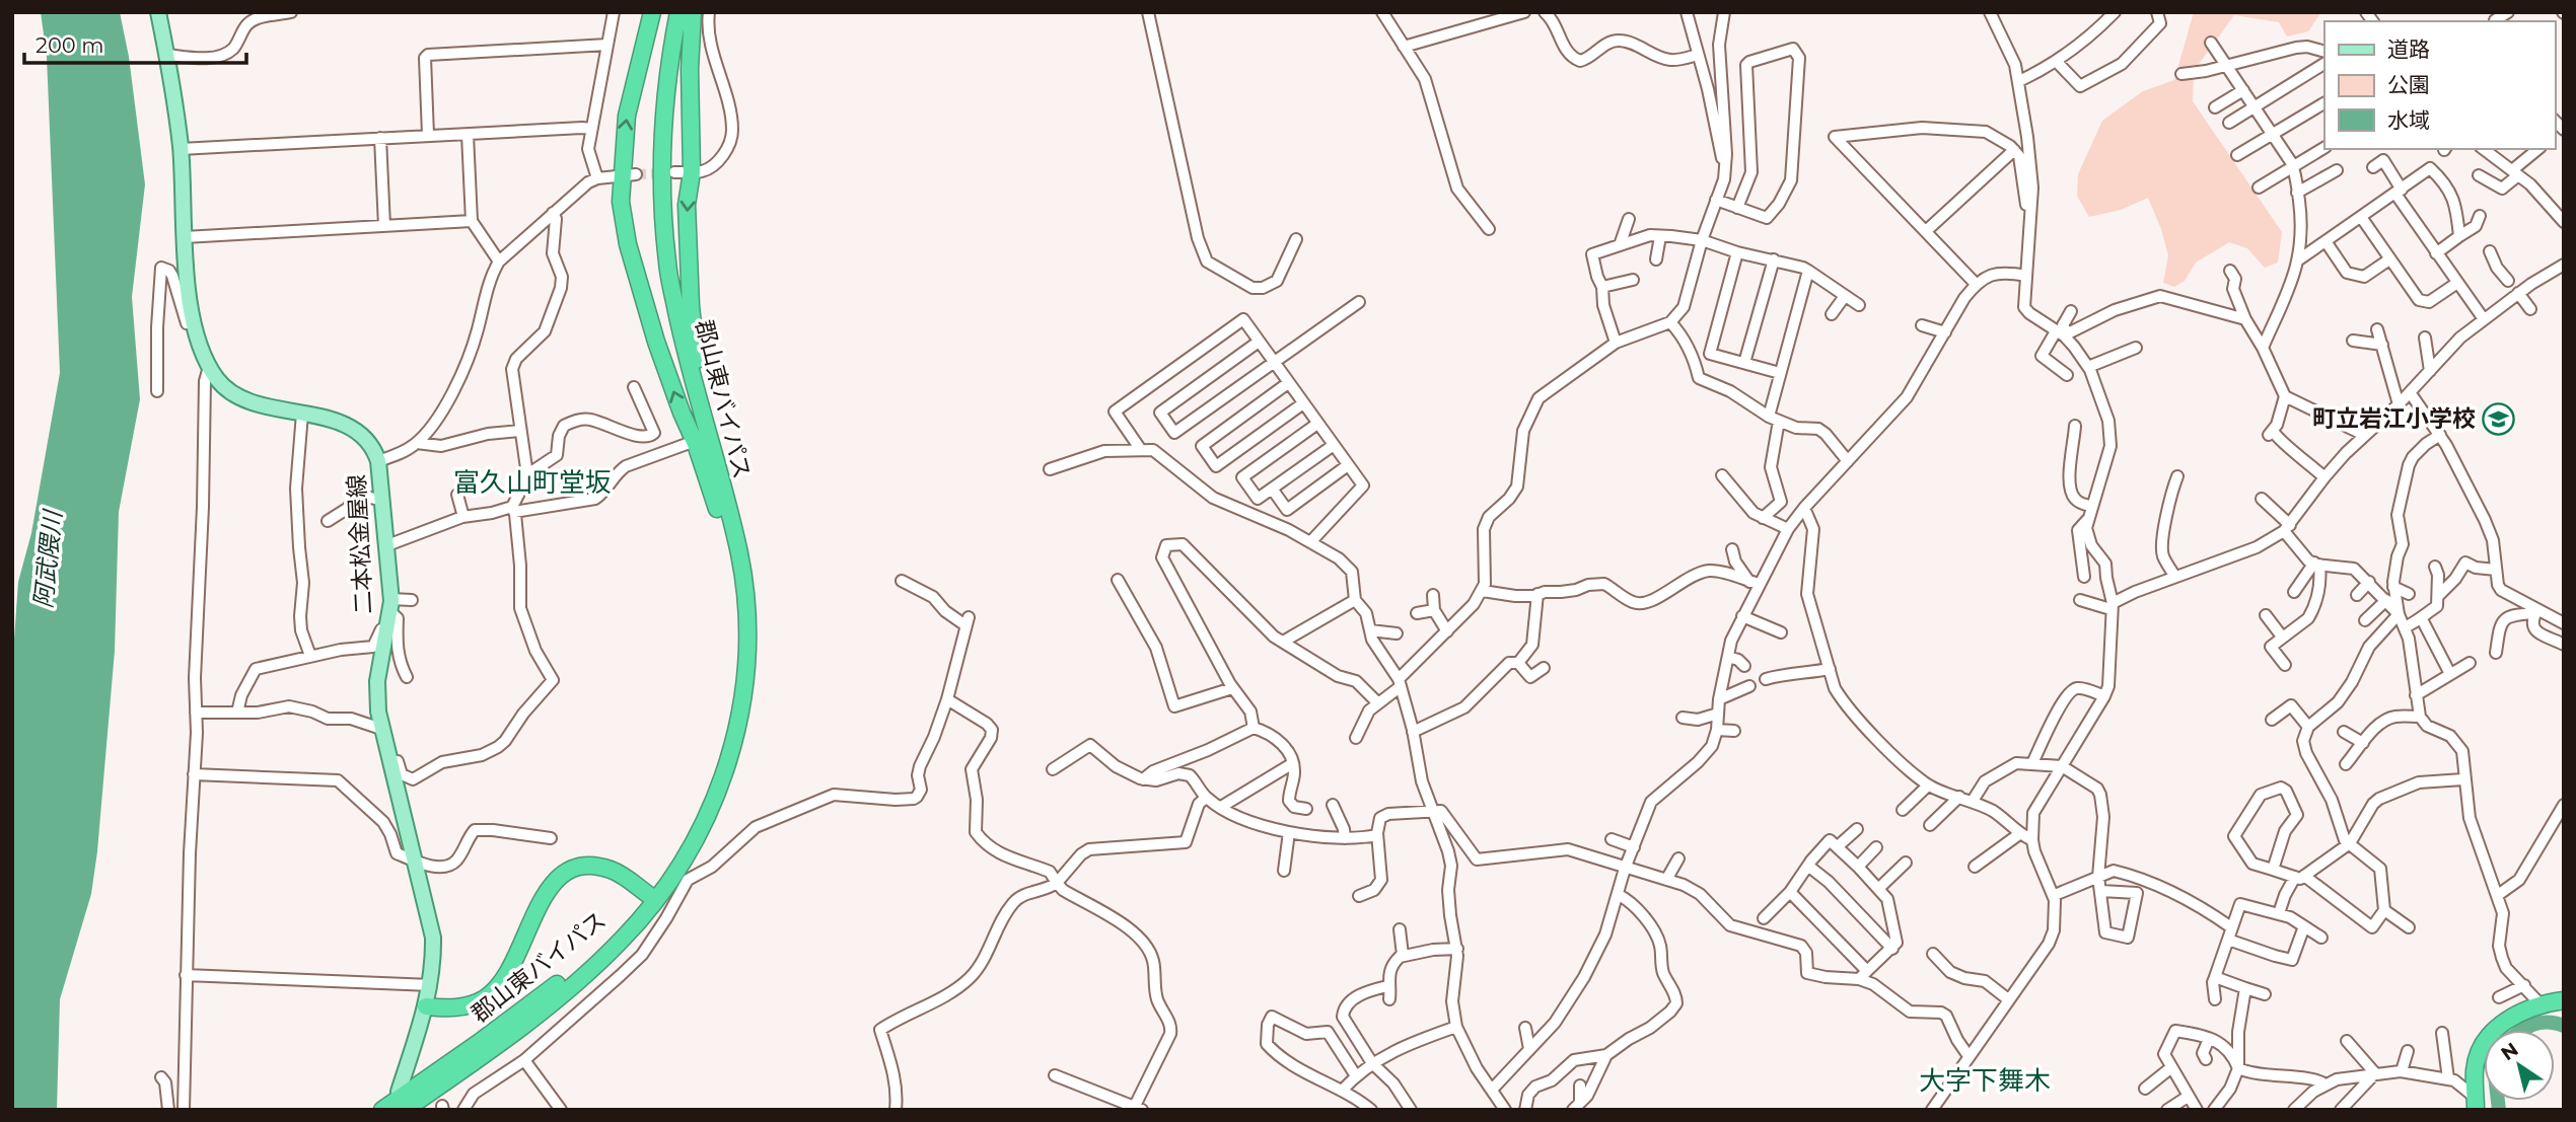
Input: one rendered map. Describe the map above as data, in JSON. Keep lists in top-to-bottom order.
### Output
{
  "streets": {
    "highway": ["郡山東バイパス"],
    "main road": ["二本松金屋線"]
  },
  "districts": ["富久山町堂坂", "大字下舞木"],
  "water": ["阿武隈川"],
  "places": {
    "school or university": ["町立岩江小学校"]
  },
  "legend": ["道路", "公園", "水域"],
  "scale_bar": "200 m",
  "north": "top left"
}
